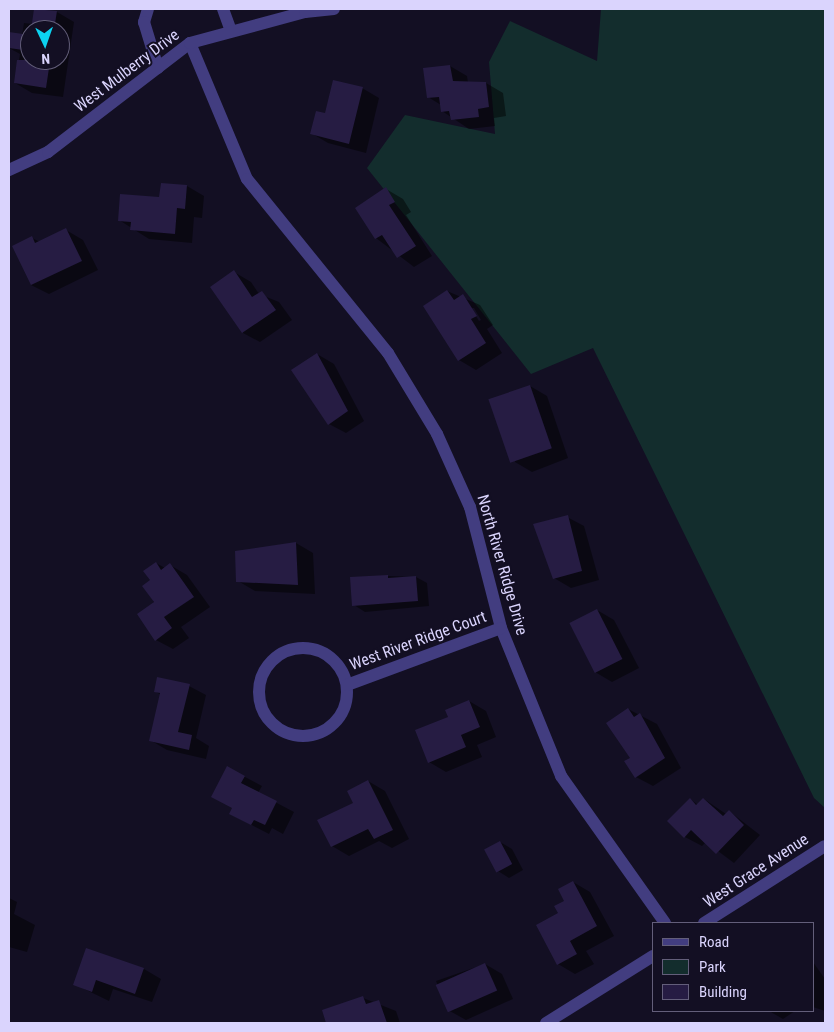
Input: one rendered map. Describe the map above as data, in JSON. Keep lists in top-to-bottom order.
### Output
{
  "streets": {
    "street": [
      "West Mulberry Drive",
      "North River Ridge Drive",
      "West River Ridge Court",
      "West Grace Avenue"
    ]
  },
  "crossings": [
    ["West Mulberry Drive", "North River Ridge Drive"],
    ["North River Ridge Drive", "West River Ridge Court"]
  ],
  "legend": ["Road", "Park", "Building"],
  "north": "bottom"
}
